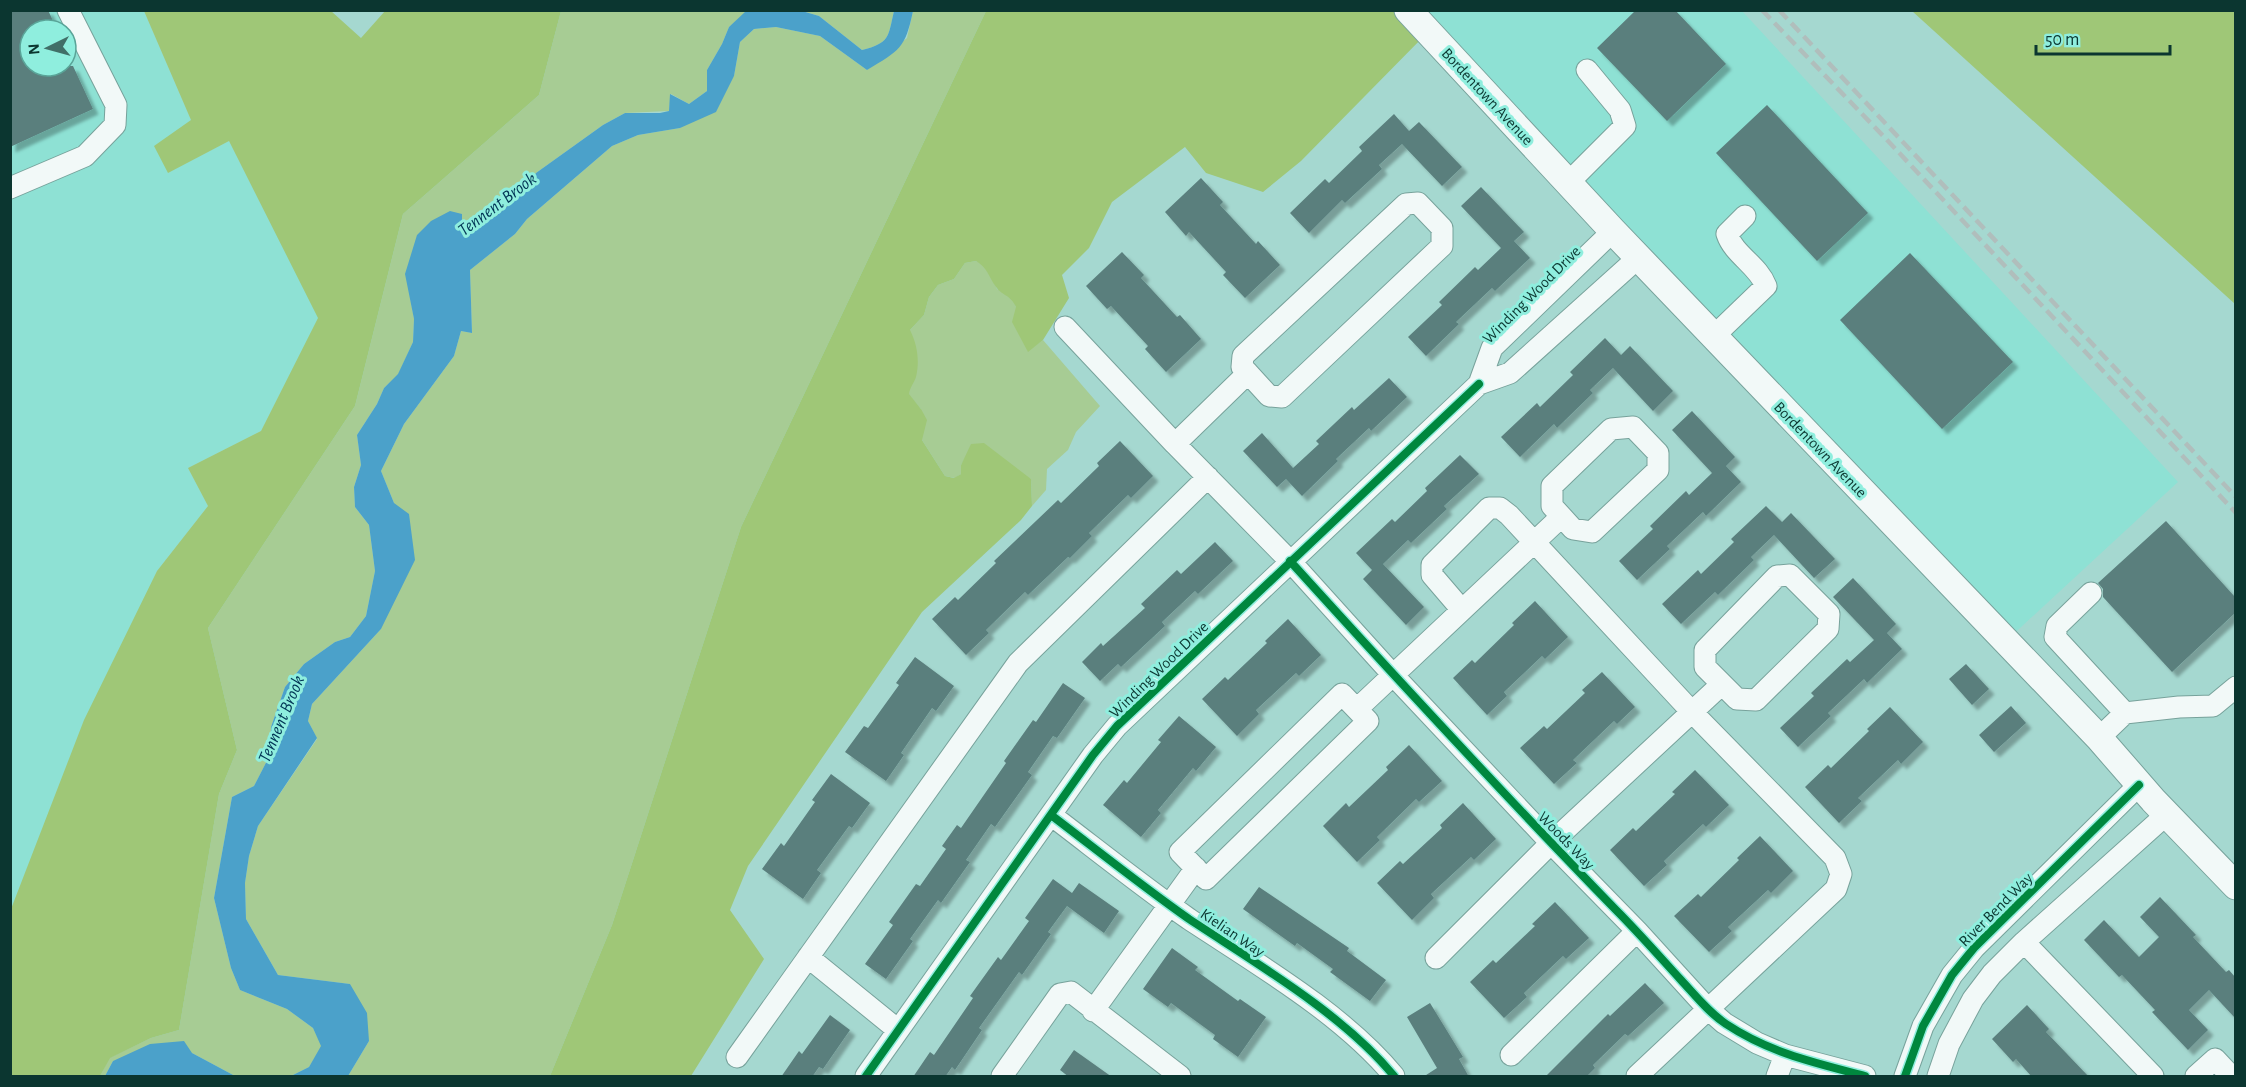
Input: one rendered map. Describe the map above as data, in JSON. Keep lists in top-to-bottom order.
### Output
{
  "streets": {
    "main road": ["Bordentown Avenue"],
    "street": [
      "Winding Wood Drive",
      "Woods Way",
      "River Bend Way",
      "Kielian Way"
    ]
  },
  "crossings": [
    ["Bordentown Avenue", "Winding Wood Drive"],
    ["Bordentown Avenue", "River Bend Way"],
    ["Winding Wood Drive", "Woods Way"],
    ["Winding Wood Drive", "Kielian Way"]
  ],
  "water": ["Tennent Brook"],
  "scale_bar": "50 m",
  "north": "left"
}
